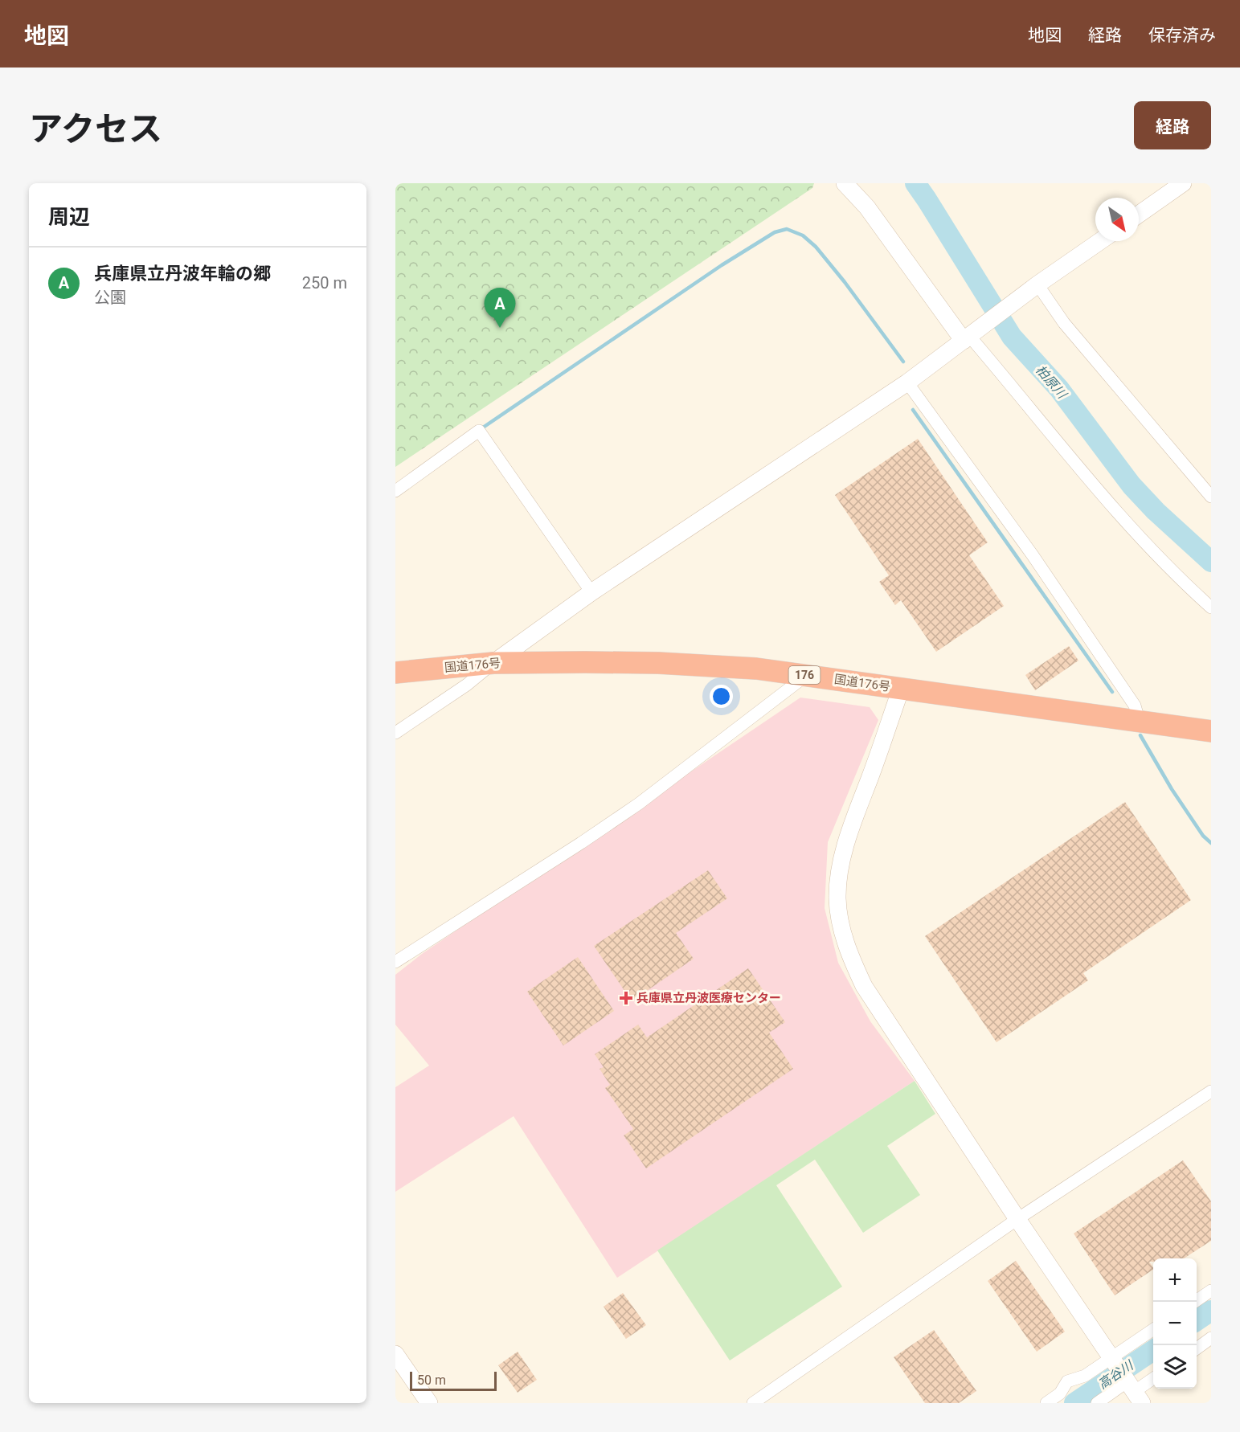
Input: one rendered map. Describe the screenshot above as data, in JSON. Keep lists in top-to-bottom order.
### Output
{
  "streets": {
    "highway": ["国道176号", "176"]
  },
  "water": ["柏原川", "高谷川"],
  "places": {
    "health": ["兵庫県立丹波医療センター"]
  },
  "scale_bar": "50 m",
  "north": "bottom right",
  "page": {
    "header": "地図",
    "nav": ["地図", "経路", "保存済み"],
    "title": "アクセス",
    "buttons": "経路",
    "heading": "周辺",
    "list": [
      {
        "mark": "A",
        "name": "兵庫県立丹波年輪の郷",
        "note": "公園",
        "value": "250 m"
      }
    ],
    "pins": "A",
    "map_buttons": ["+", "−"],
    "scale": "50 m"
  }
}
